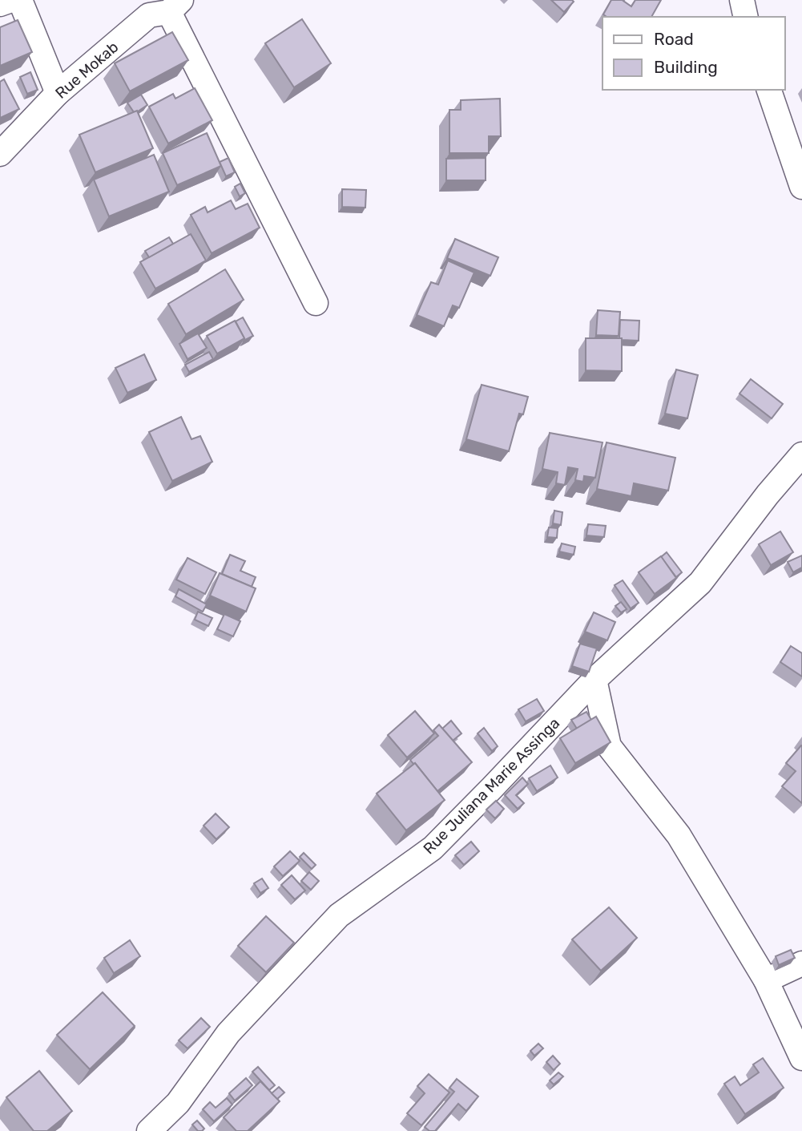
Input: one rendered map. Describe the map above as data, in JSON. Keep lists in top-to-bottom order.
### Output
{
  "streets": {
    "street": ["Rue Mokab", "Rue Juliana Marie Assinga"]
  },
  "legend": ["Road", "Building"]
}
